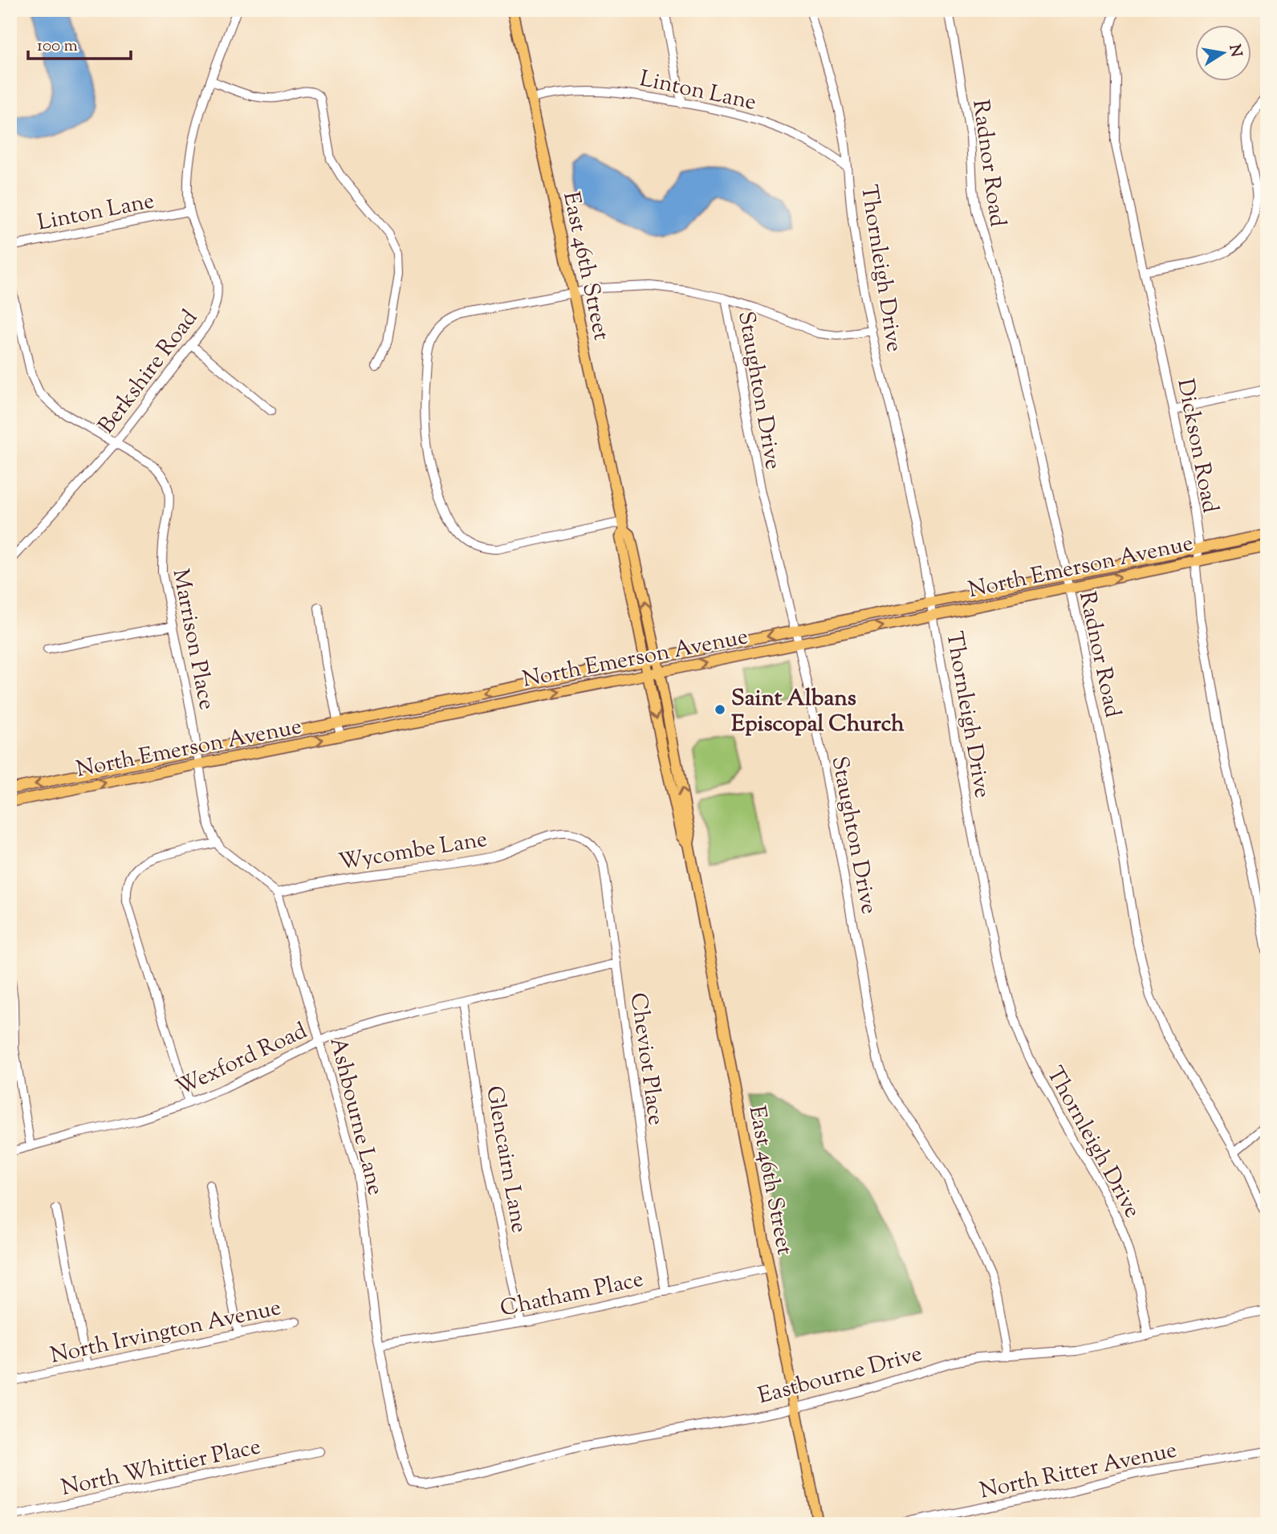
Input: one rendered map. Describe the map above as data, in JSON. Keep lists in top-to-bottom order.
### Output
{
  "streets": {
    "main road": ["East 46th Street", "North Emerson Avenue"],
    "street": [
      "Linton Lane",
      "Radnor Road",
      "Thornleigh Drive",
      "Berkshire Road",
      "Staughton Drive",
      "Dickson Road",
      "Marrison Place",
      "Wycombe Lane",
      "Wexford Road",
      "Cheviot Place",
      "Ashbourne Lane",
      "Glencairn Lane",
      "Chatham Place",
      "North Irvington Avenue",
      "Eastbourne Drive",
      "North Whittier Place",
      "North Ritter Avenue"
    ]
  },
  "crossings": [
    ["Linton Lane", "East 46th Street"],
    ["Linton Lane", "Thornleigh Drive"],
    ["Linton Lane", "Berkshire Road"],
    ["Radnor Road", "North Emerson Avenue"],
    ["East 46th Street", "North Emerson Avenue"],
    ["East 46th Street", "Chatham Place"],
    ["East 46th Street", "Eastbourne Drive"],
    ["Thornleigh Drive", "North Emerson Avenue"],
    ["Thornleigh Drive", "Eastbourne Drive"],
    ["Berkshire Road", "Marrison Place"],
    ["Staughton Drive", "North Emerson Avenue"],
    ["Staughton Drive", "Eastbourne Drive"],
    ["Dickson Road", "North Emerson Avenue"],
    ["North Emerson Avenue", "Marrison Place"],
    ["Wycombe Lane", "Cheviot Place"],
    ["Wycombe Lane", "Ashbourne Lane"],
    ["Wexford Road", "Cheviot Place"],
    ["Wexford Road", "Ashbourne Lane"],
    ["Wexford Road", "Glencairn Lane"],
    ["Cheviot Place", "Chatham Place"],
    ["Ashbourne Lane", "Chatham Place"],
    ["Ashbourne Lane", "Eastbourne Drive"],
    ["Glencairn Lane", "Chatham Place"]
  ],
  "places": ["Saint Albans Episcopal Church"],
  "scale_bar": "100 m",
  "north": "right"
}
